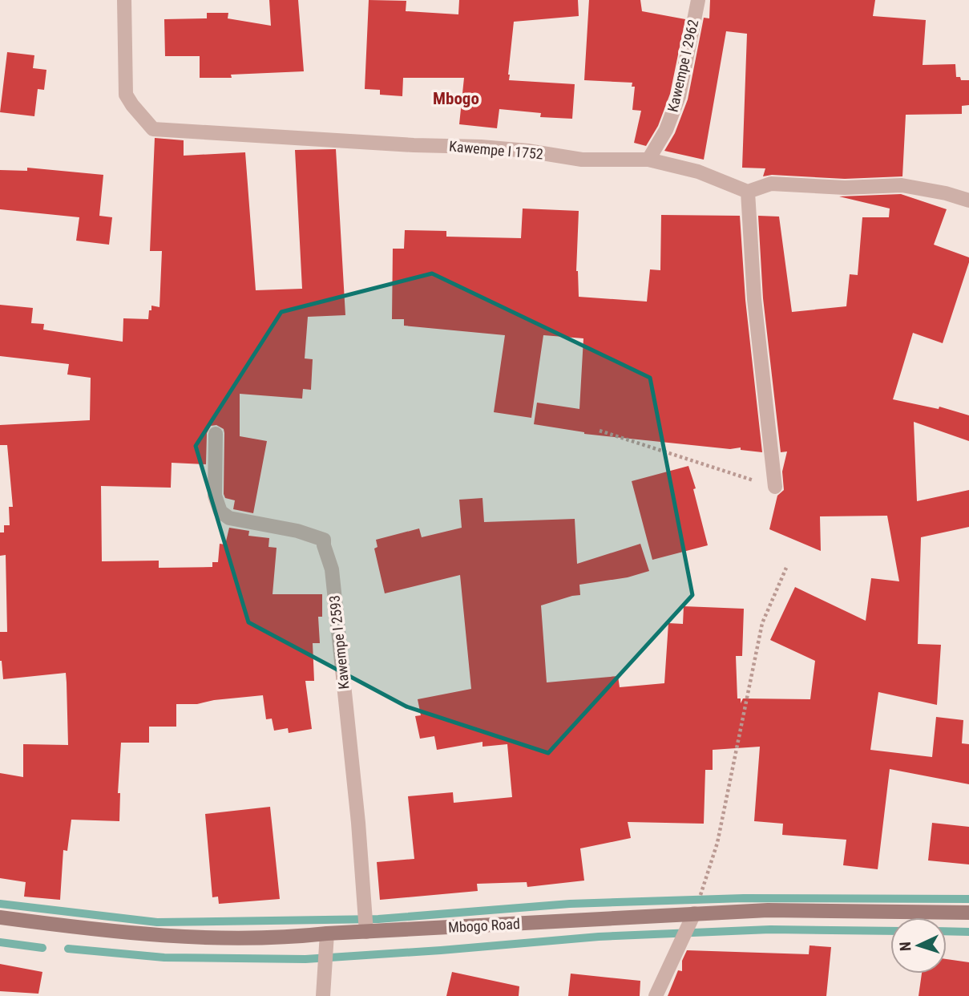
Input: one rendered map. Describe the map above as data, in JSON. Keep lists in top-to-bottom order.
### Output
{
  "streets": {
    "street": [
      "Kawempe I 2962",
      "Kawempe I 1752",
      "Kawempe I 2593",
      "Mbogo Road"
    ]
  },
  "crossings": [
    ["Kawempe I 2962", "Kawempe I 1752"],
    ["Kawempe I 2593", "Mbogo Road"]
  ],
  "districts": ["Mbogo"],
  "north": "left"
}
